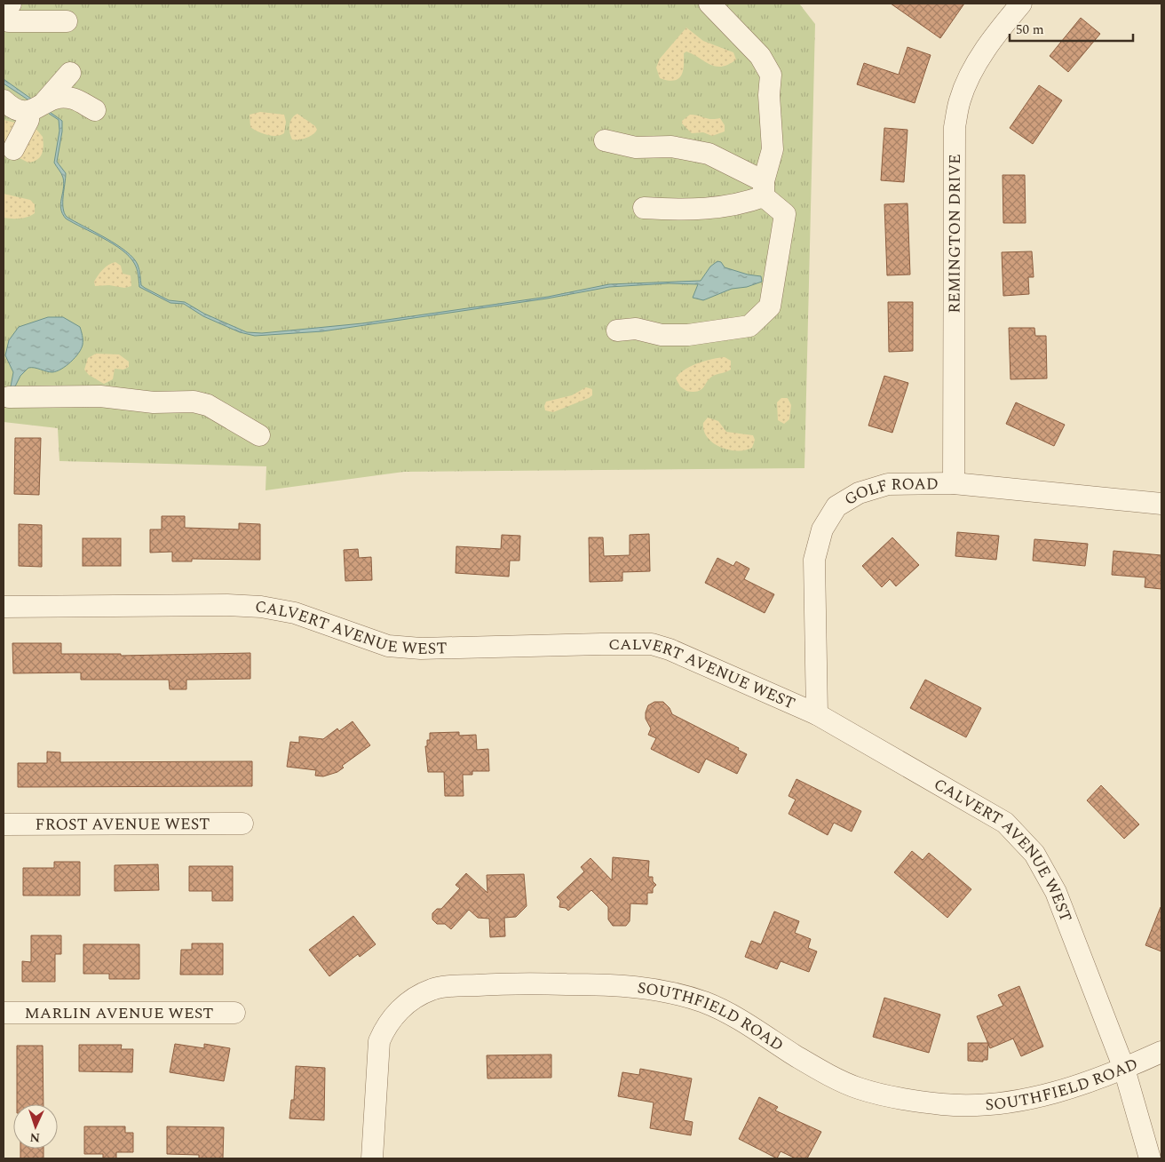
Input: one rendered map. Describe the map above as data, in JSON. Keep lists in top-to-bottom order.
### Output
{
  "streets": {
    "street": [
      "REMINGTON DRIVE",
      "GOLF ROAD",
      "CALVERT AVENUE WEST",
      "FROST AVENUE WEST",
      "MARLIN AVENUE WEST",
      "SOUTHFIELD ROAD"
    ]
  },
  "crossings": [
    ["REMINGTON DRIVE", "GOLF ROAD"],
    ["GOLF ROAD", "CALVERT AVENUE WEST"],
    ["CALVERT AVENUE WEST", "SOUTHFIELD ROAD"]
  ],
  "scale_bar": "50 m",
  "north": "bottom"
}
